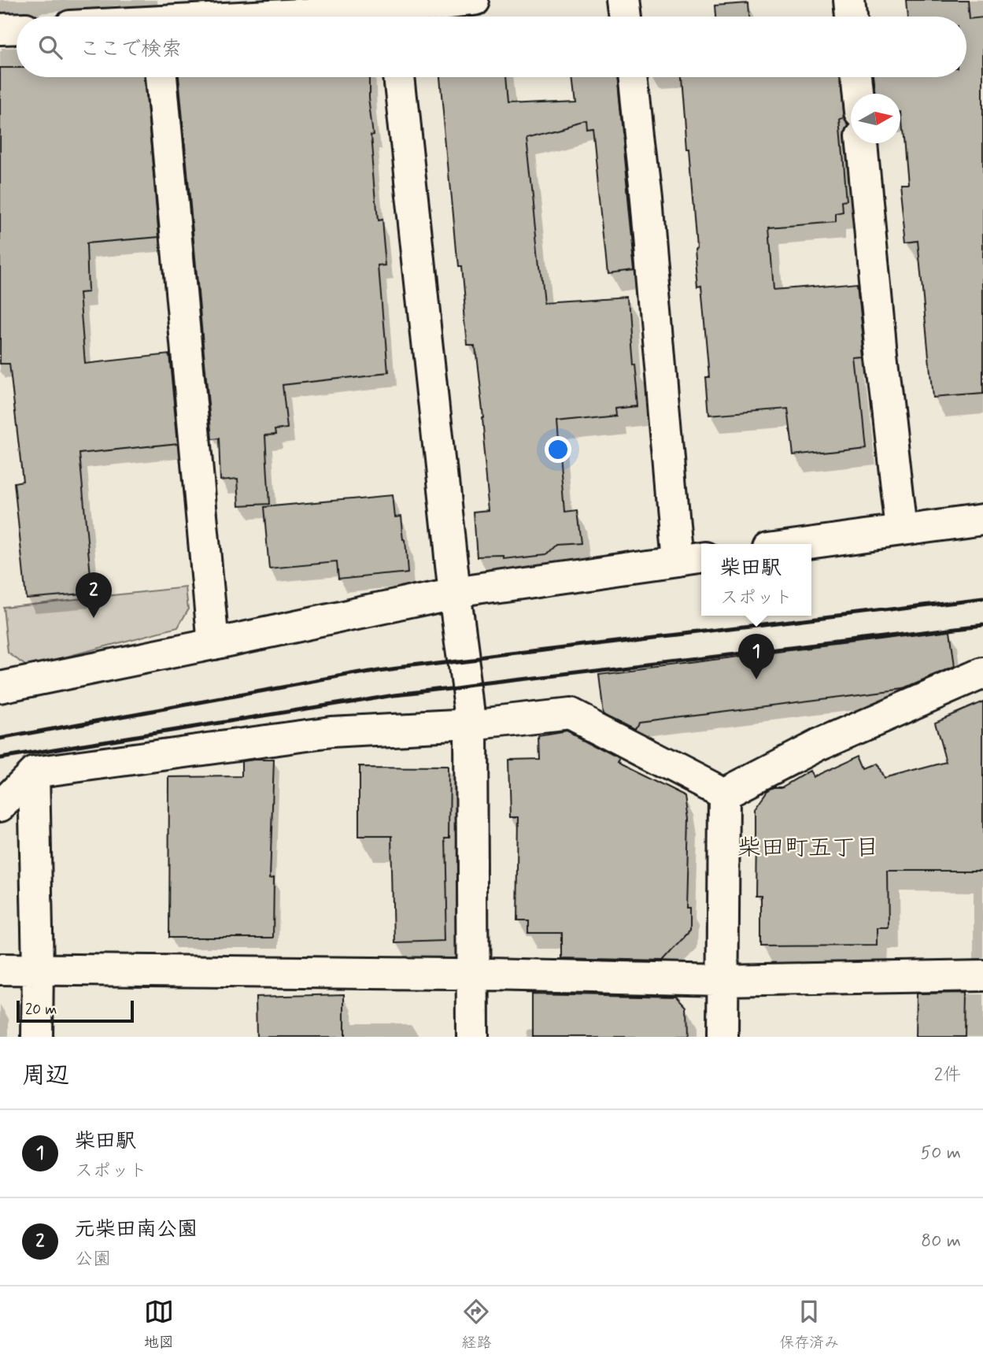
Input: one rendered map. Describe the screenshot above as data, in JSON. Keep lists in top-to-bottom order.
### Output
{
  "districts": ["柴田町五丁目"],
  "scale_bar": "20 m",
  "north": "right",
  "page": {
    "search": "ここで検索",
    "popup": ["柴田駅", "スポット"],
    "pins": ["2", "1"],
    "scale": "20 m",
    "heading": ["周辺", "2件"],
    "list": [
      {
        "mark": "1",
        "name": "柴田駅",
        "note": "スポット",
        "value": "50 m"
      },
      {
        "mark": "2",
        "name": "元柴田南公園",
        "note": "公園",
        "value": "80 m"
      }
    ],
    "nav": ["地図", "経路", "保存済み"]
  }
}
